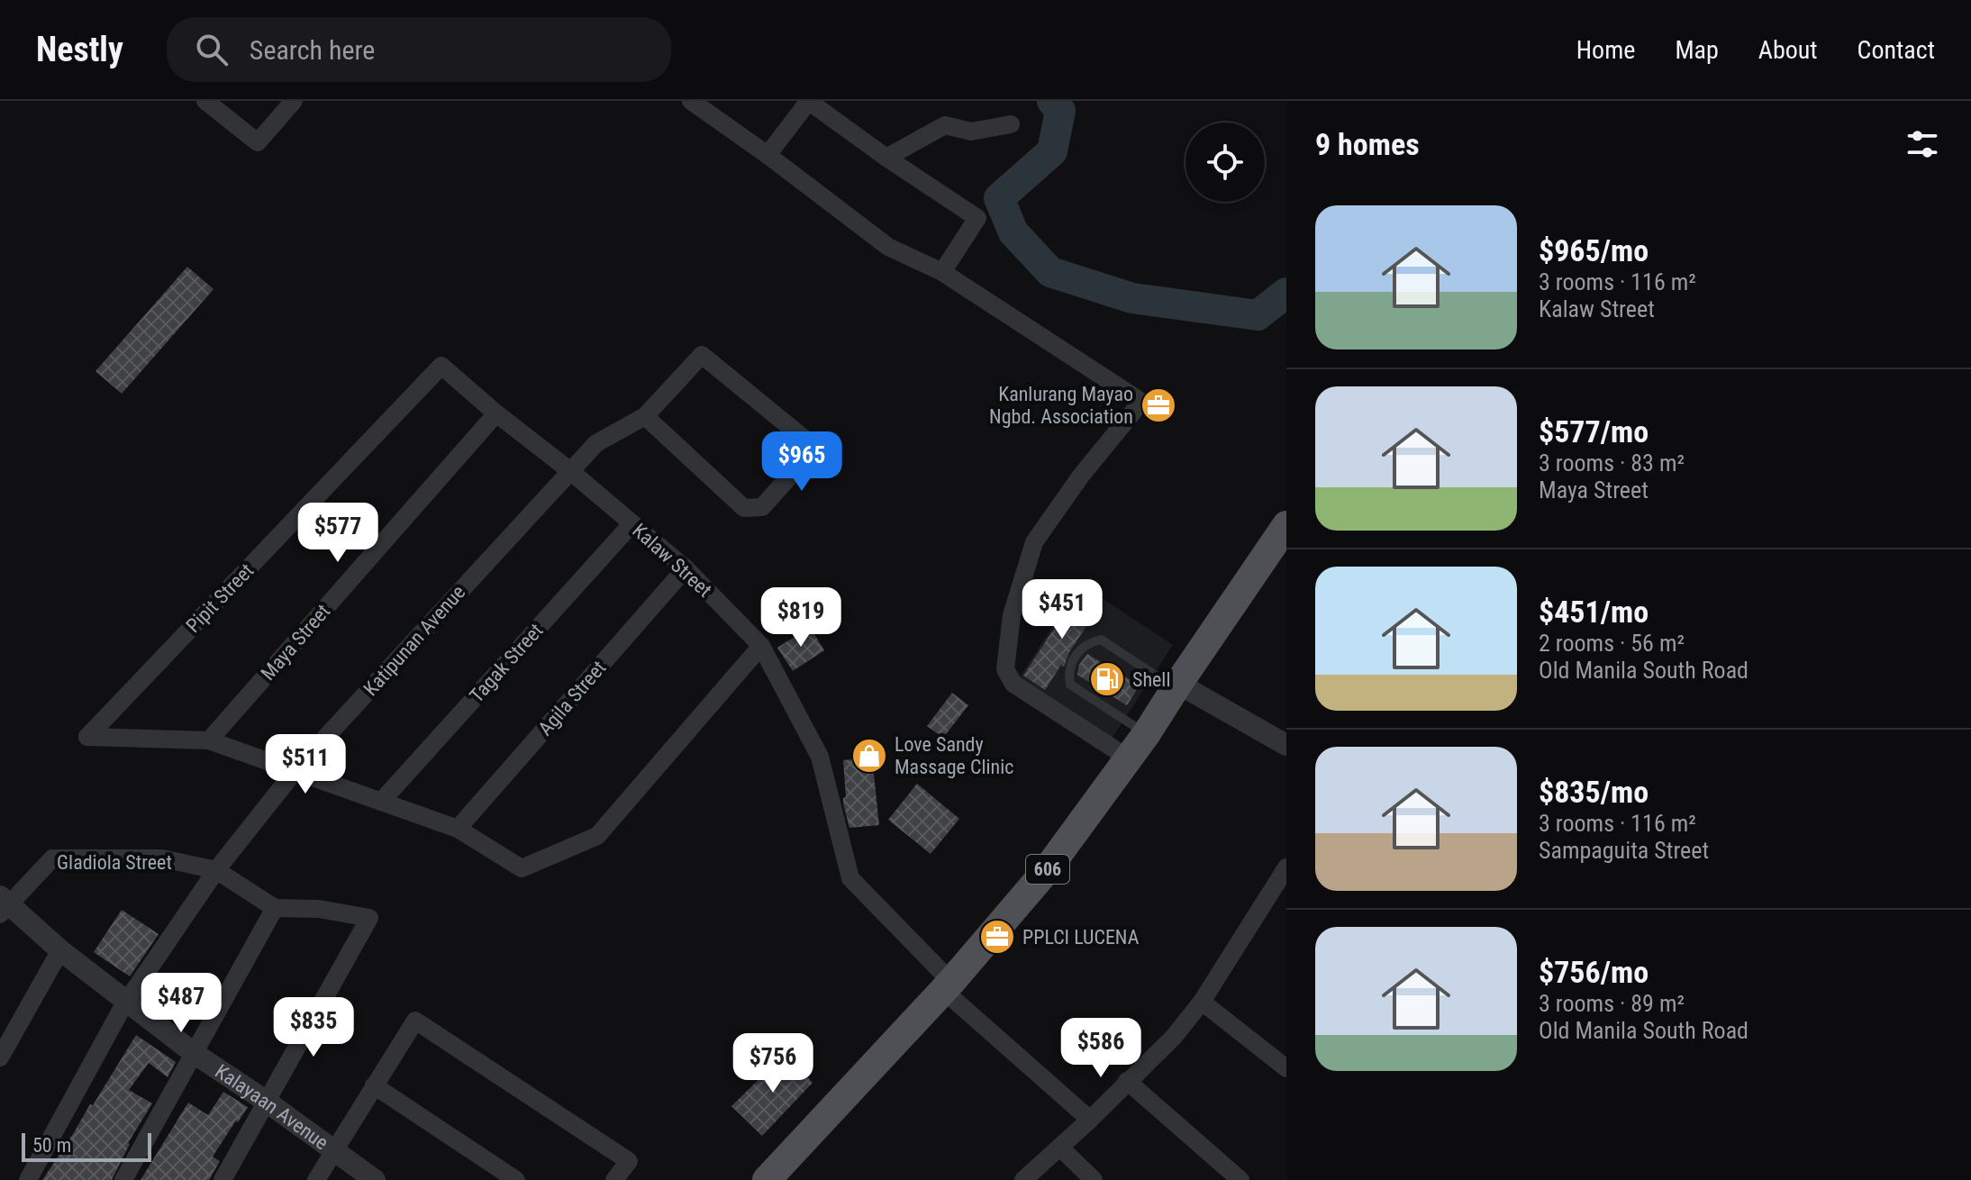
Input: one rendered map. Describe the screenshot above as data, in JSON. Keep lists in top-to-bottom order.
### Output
{
  "streets": {
    "main road": ["606"],
    "street": [
      "Kalaw Street",
      "Pipit Street",
      "Katipunan Avenue",
      "Maya Street",
      "Tagak Street",
      "Agila Street",
      "Gladiola Street",
      "Kalayaan Avenue"
    ]
  },
  "crossings": [
    ["Kalaw Street", "Pipit Street"],
    ["Kalaw Street", "Katipunan Avenue"],
    ["Kalaw Street", "Maya Street"],
    ["Kalaw Street", "Tagak Street"],
    ["Kalaw Street", "Agila Street"],
    ["Kalaw Street", "606"],
    ["Pipit Street", "Maya Street"],
    ["Katipunan Avenue", "Gladiola Street"],
    ["Katipunan Avenue", "Kalayaan Avenue"],
    ["Gladiola Street", "Kalayaan Avenue"]
  ],
  "places": {
    "office": ["Kanlurang Mayao Ngbd. Association", "PPLCI LUCENA"],
    "fuel station": ["Shell"],
    "shop": ["Love Sandy Massage Clinic"]
  },
  "scale_bar": "50 m",
  "page": {
    "header": "Nestly",
    "search": "Search here",
    "nav": [
      "Home",
      "Map",
      "About",
      "Contact"
    ],
    "heading": "9 homes",
    "list": [
      {
        "name": "$965/mo",
        "note": "3 rooms · 116 m² · Kalaw Street"
      },
      {
        "name": "$577/mo",
        "note": "3 rooms · 83 m² · Maya Street"
      },
      {
        "name": "$451/mo",
        "note": "2 rooms · 56 m² · Old Manila South Road"
      },
      {
        "name": "$835/mo",
        "note": "3 rooms · 116 m² · Sampaguita Street"
      },
      {
        "name": "$756/mo",
        "note": "3 rooms · 89 m² · Old Manila South Road"
      }
    ],
    "price": [
      "$965",
      "$577",
      "$451",
      "$819",
      "$511",
      "$487",
      "$835",
      "$586",
      "$756"
    ],
    "scale": "50 m"
  }
}
